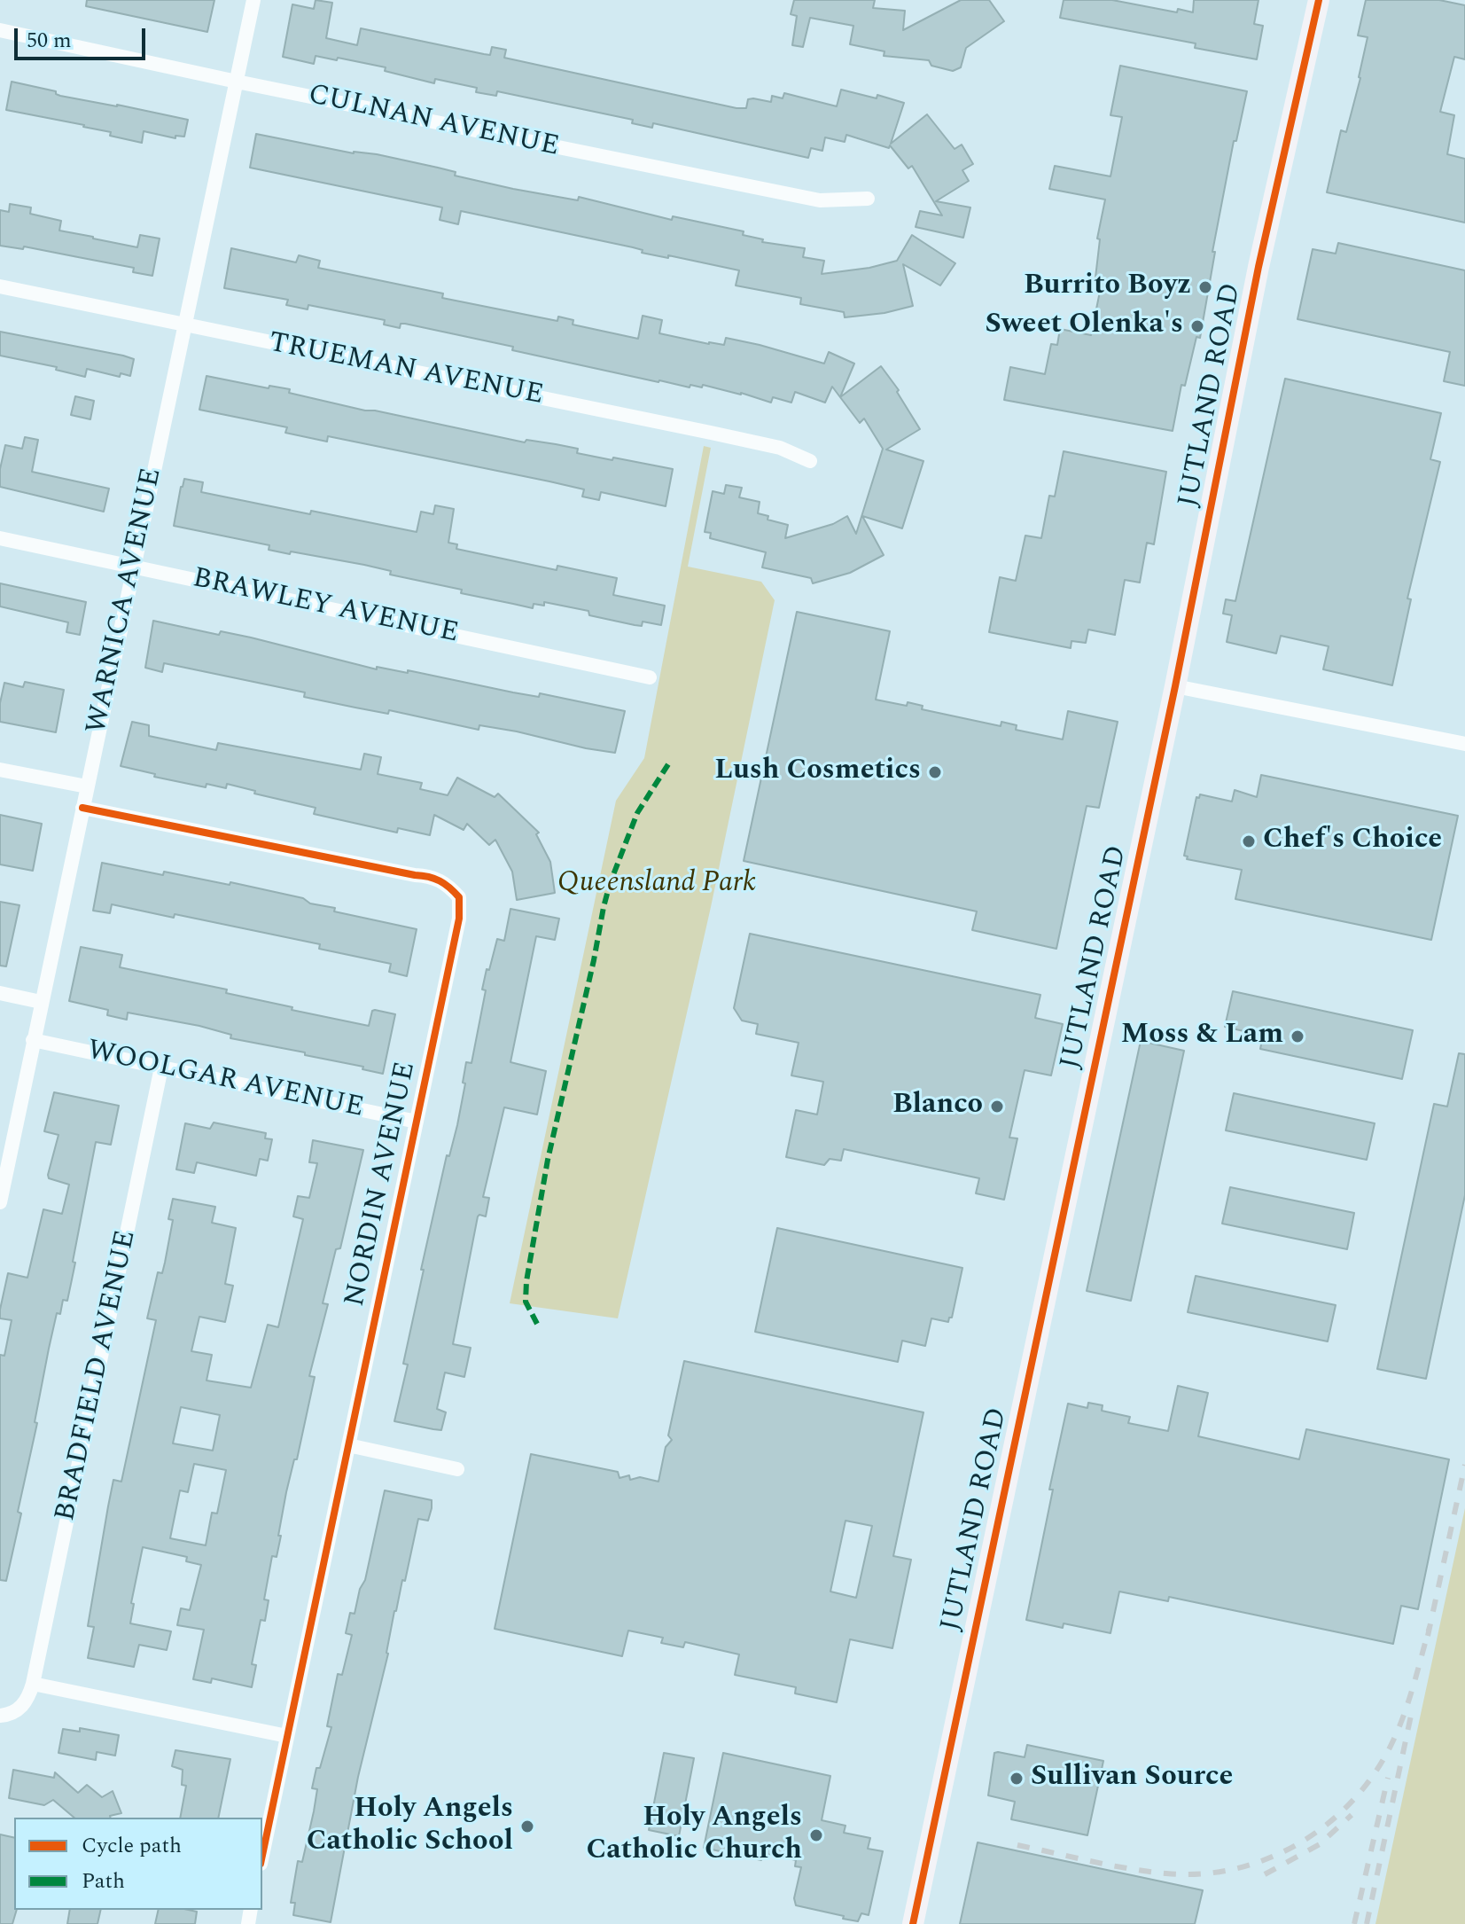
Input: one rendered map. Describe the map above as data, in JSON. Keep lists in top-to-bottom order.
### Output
{
  "streets": {
    "street": [
      "CULNAN AVENUE",
      "TRUEMAN AVENUE",
      "JUTLAND ROAD",
      "WARNICA AVENUE",
      "BRAWLEY AVENUE",
      "WOOLGAR AVENUE",
      "NORDIN AVENUE",
      "BRADFIELD AVENUE"
    ]
  },
  "crossings": [
    ["CULNAN AVENUE", "WARNICA AVENUE"],
    ["TRUEMAN AVENUE", "WARNICA AVENUE"],
    ["WARNICA AVENUE", "BRAWLEY AVENUE"],
    ["WARNICA AVENUE", "WOOLGAR AVENUE"],
    ["WARNICA AVENUE", "NORDIN AVENUE"],
    ["WOOLGAR AVENUE", "NORDIN AVENUE"],
    ["WOOLGAR AVENUE", "BRADFIELD AVENUE"]
  ],
  "parks": ["Queensland Park"],
  "places": [
    "Burrito Boyz",
    "Sweet Olenka's",
    "Lush Cosmetics",
    "Chef's Choice",
    "Moss & Lam",
    "Blanco",
    "Sullivan Source",
    "Holy Angels Catholic School",
    "Holy Angels Catholic Church"
  ],
  "legend": ["Cycle path", "Path"],
  "scale_bar": "50 m"
}
